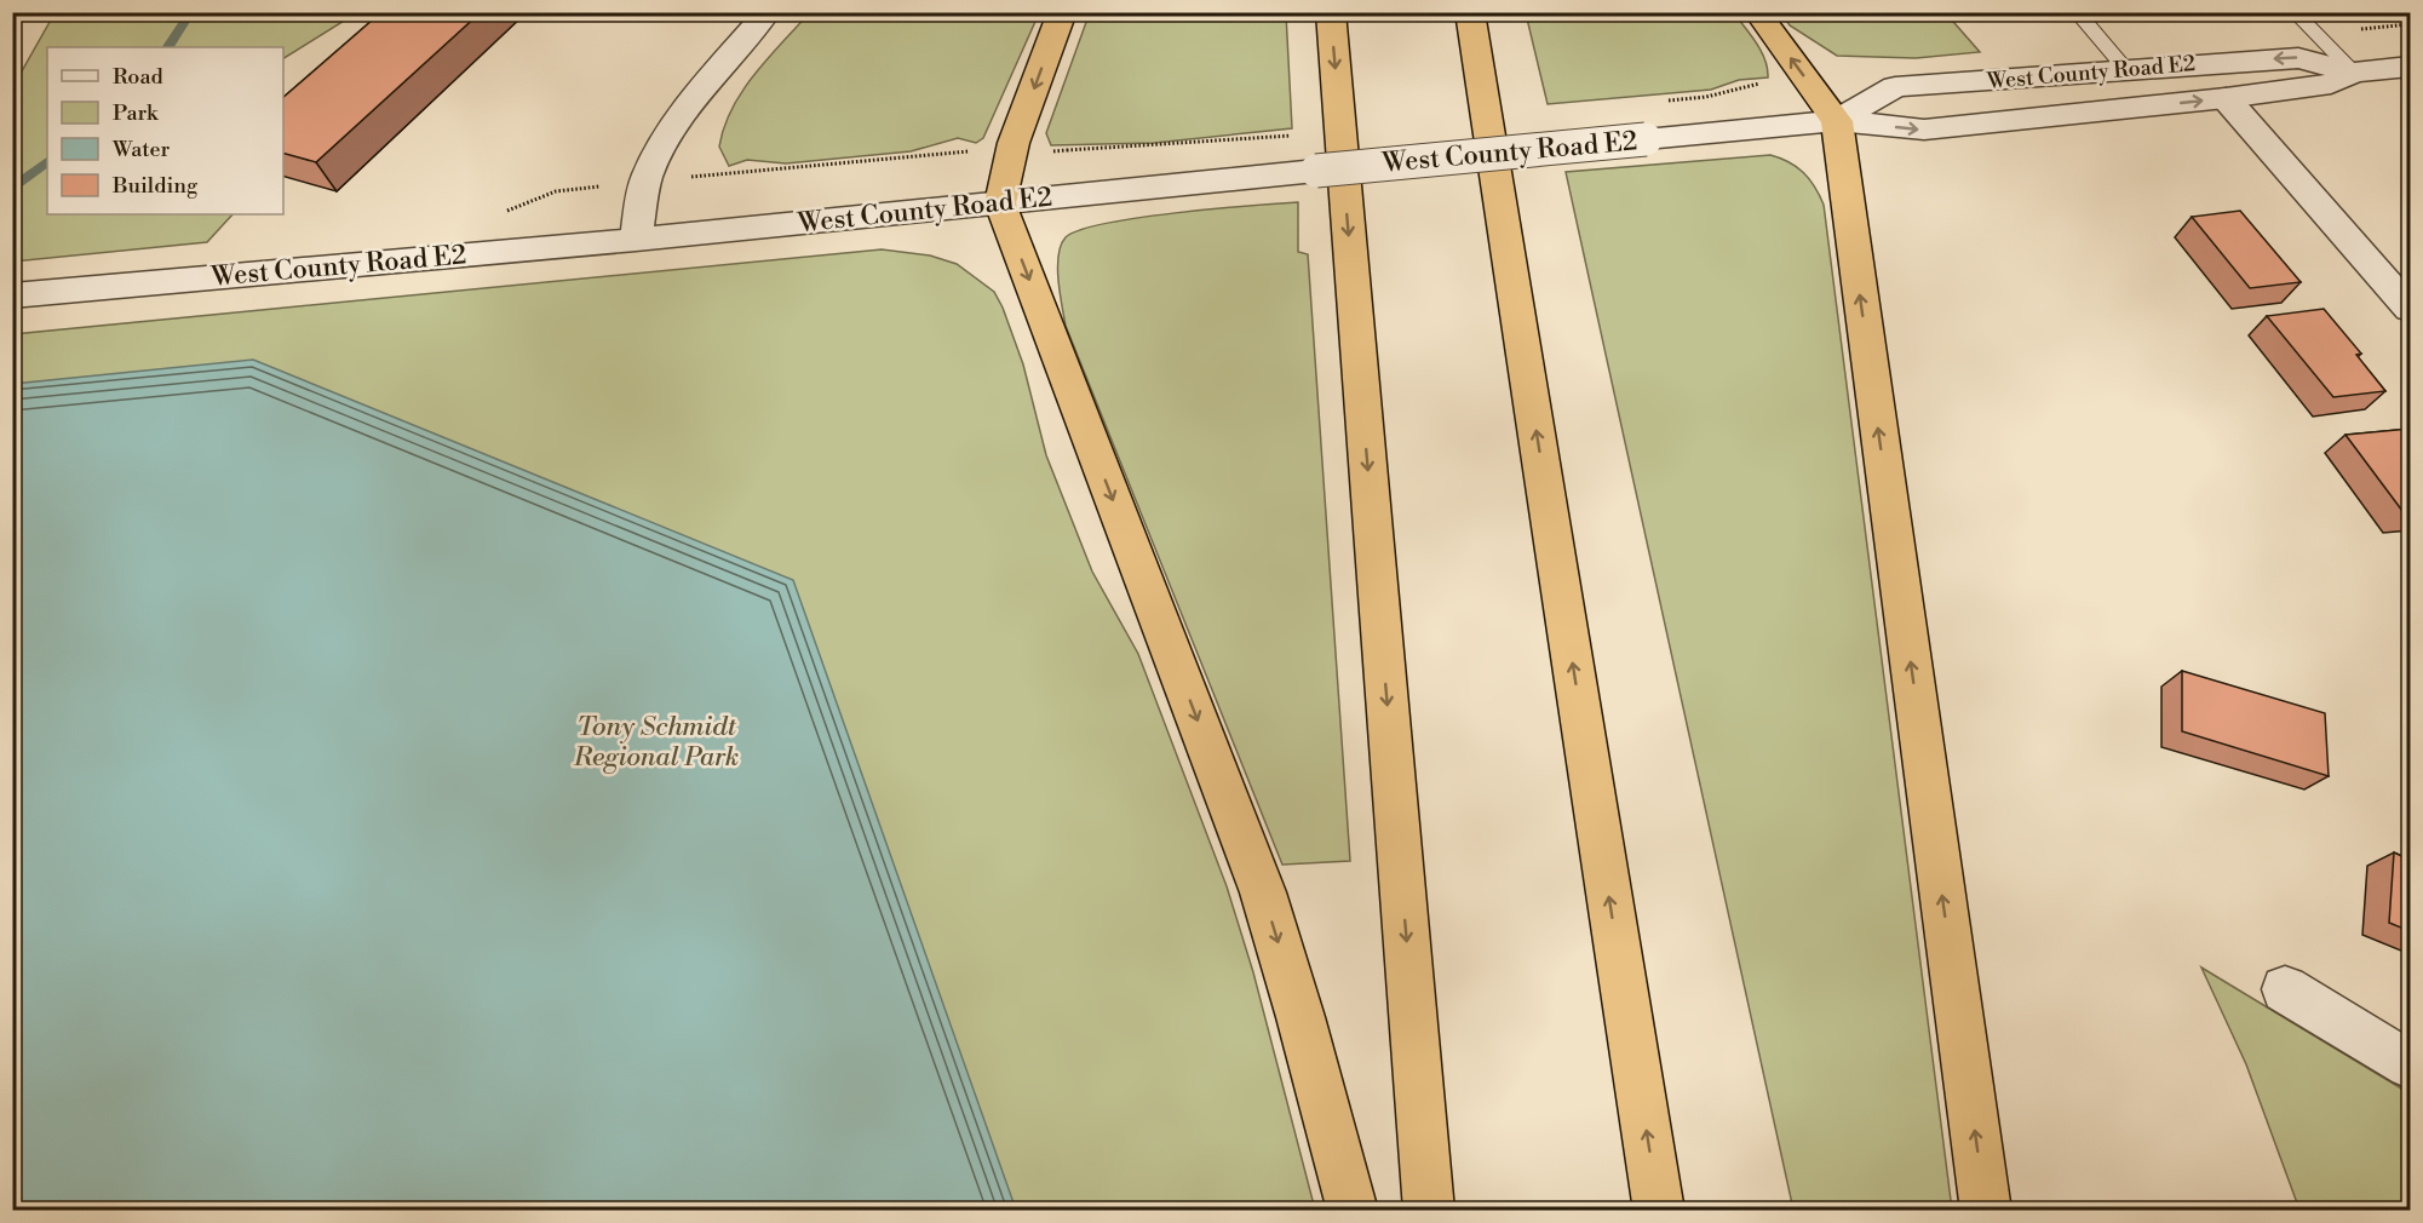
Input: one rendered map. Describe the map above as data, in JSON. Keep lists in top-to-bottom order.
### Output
{
  "streets": {
    "street": ["West County Road E2"]
  },
  "parks": ["Tony Schmidt Regional Park"],
  "legend": [
    "Road",
    "Park",
    "Water",
    "Building"
  ]
}
